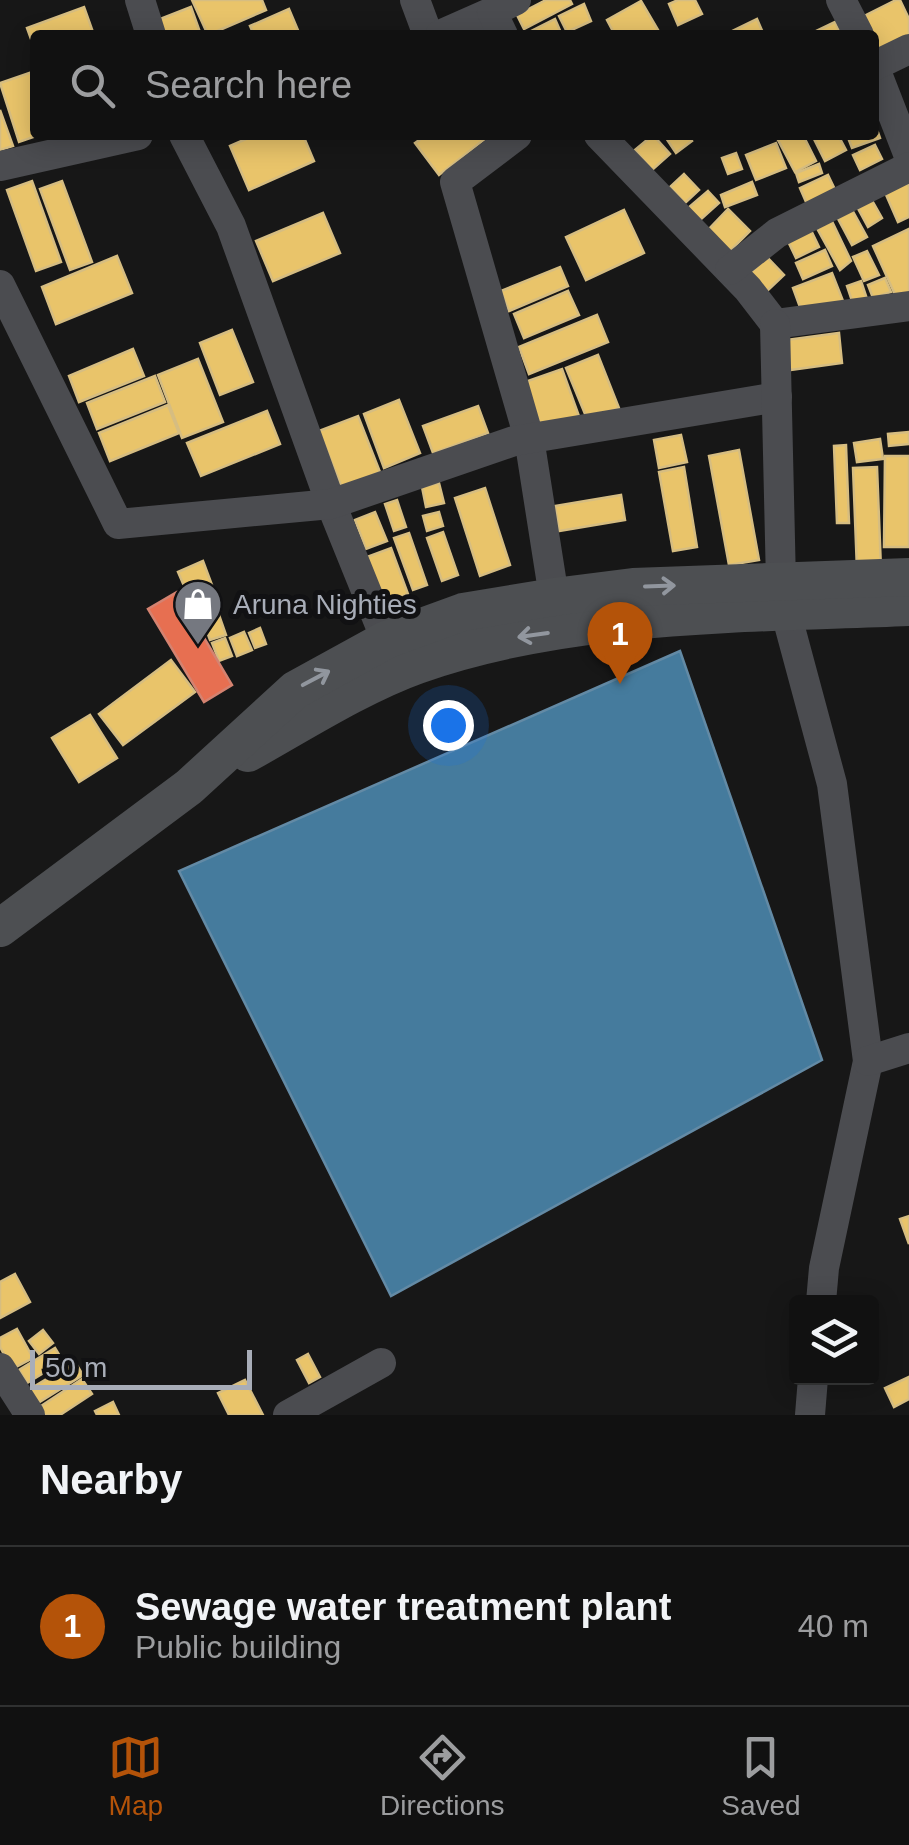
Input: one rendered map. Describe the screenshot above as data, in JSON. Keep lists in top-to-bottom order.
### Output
{
  "places": {
    "shop": ["Aruna Nighties"]
  },
  "scale_bar": "50 m",
  "page": {
    "search": "Search here",
    "pins": "1",
    "scale": "50 m",
    "heading": "Nearby",
    "list": [
      {
        "mark": "1",
        "name": "Sewage water treatment plant",
        "note": "Public building",
        "value": "40 m"
      }
    ],
    "nav": ["Map", "Directions", "Saved"]
  }
}
